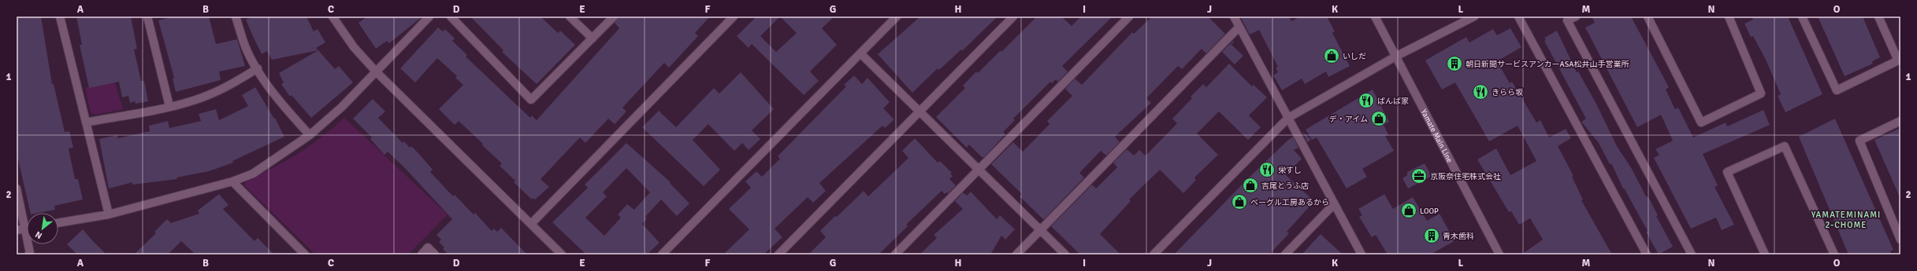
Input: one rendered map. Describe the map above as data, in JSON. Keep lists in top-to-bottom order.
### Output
{
  "streets": {
    "street": ["Yamate Main Line"]
  },
  "districts": ["YAMATEMINAMI 2-CHOME"],
  "places": {
    "shop": [
      "いしだ",
      "デ・アイム",
      "吉尾とうふ店",
      "ベーグル工房あるから",
      "LOOP"
    ],
    "building": ["朝日新聞サービスアンカーASA松井山手営業所", "青木歯科"],
    "restaurant": ["きらら坂", "ばんば家", "栄すし"],
    "office": ["京阪奈住宅株式会社"]
  },
  "north": "bottom left",
  "grid": {
    "columns": [
      "A",
      "B",
      "C",
      "D",
      "E",
      "F",
      "G",
      "H",
      "I",
      "J",
      "K",
      "L",
      "M",
      "N",
      "O"
    ],
    "rows": ["1", "2"]
  }
}
